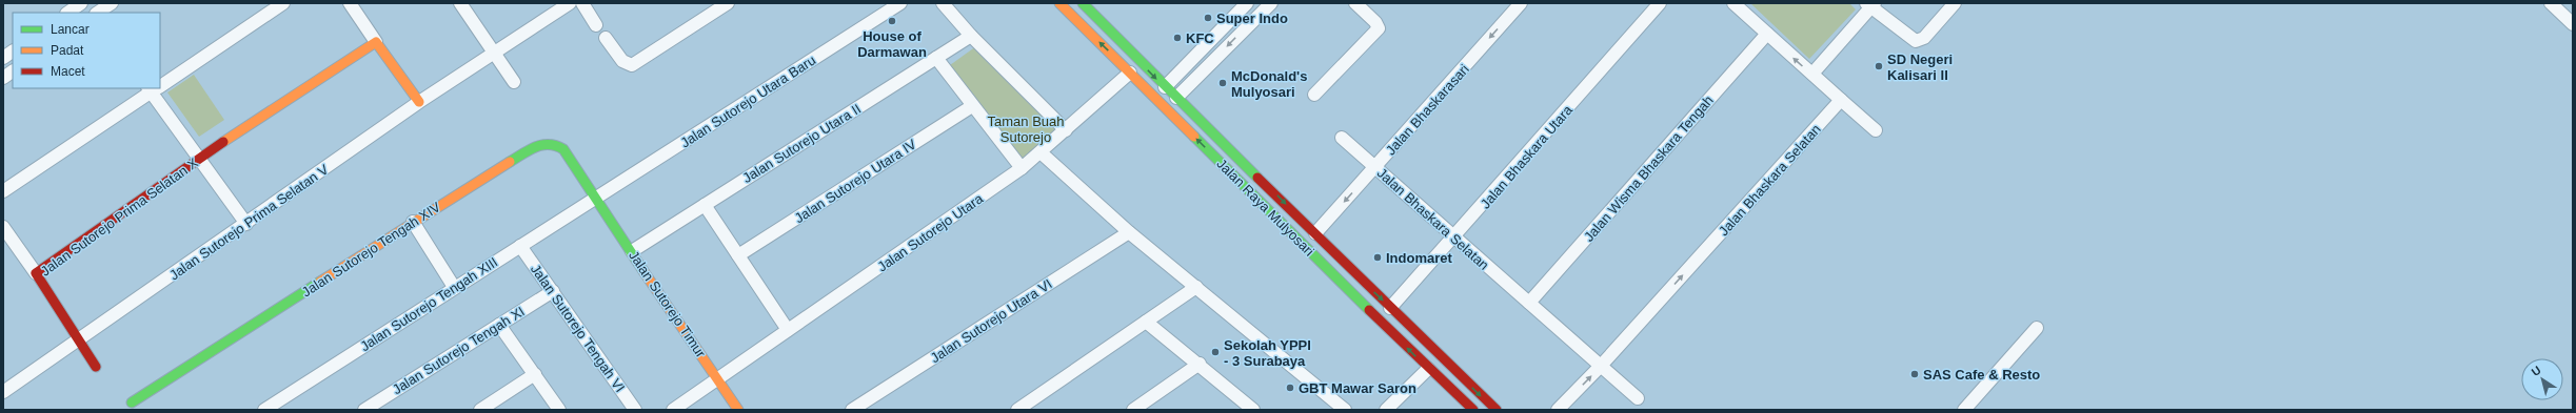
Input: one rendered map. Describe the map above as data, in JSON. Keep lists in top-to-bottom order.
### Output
{
  "streets": {
    "street": [
      "Jalan Sutorejo Utara Baru",
      "Jalan Bhaskarasari",
      "Jalan Sutorejo Utara II",
      "Jalan Bhaskara Utara",
      "Jalan Wisma Bhaskara Tengah",
      "Jalan Bhaskara Selatan",
      "Jalan Sutorejo Utara IV",
      "Jalan Raya Mulyosari",
      "Jalan Sutorejo Prima Selatan X",
      "Jalan Sutorejo Prima Selatan V",
      "Jalan Sutorejo Utara",
      "Jalan Sutorejo Tengah XIV",
      "Jalan Sutorejo Tengah XIII",
      "Jalan Sutorejo Timur",
      "Jalan Sutorejo Utara VI",
      "Jalan Sutorejo Tengah VI",
      "Jalan Sutorejo Tengah XI"
    ]
  },
  "crossings": [
    ["Jalan Sutorejo Utara Baru", "Jalan Sutorejo Tengah XIV"],
    ["Jalan Sutorejo Utara Baru", "Jalan Sutorejo Tengah XIII"],
    ["Jalan Sutorejo Utara Baru", "Jalan Sutorejo Timur"],
    ["Jalan Bhaskarasari", "Jalan Bhaskara Selatan"],
    ["Jalan Bhaskarasari", "Jalan Raya Mulyosari"],
    ["Jalan Bhaskara Utara", "Jalan Bhaskara Selatan"],
    ["Jalan Bhaskara Utara", "Jalan Raya Mulyosari"],
    ["Jalan Wisma Bhaskara Tengah", "Jalan Bhaskara Selatan"],
    ["Jalan Raya Mulyosari", "Jalan Sutorejo Utara"],
    ["Jalan Sutorejo Prima Selatan X", "Jalan Sutorejo Prima Selatan V"],
    ["Jalan Sutorejo Utara", "Jalan Sutorejo Timur"],
    ["Jalan Sutorejo Tengah XIV", "Jalan Sutorejo Tengah XIII"],
    ["Jalan Sutorejo Tengah XIV", "Jalan Sutorejo Timur"],
    ["Jalan Sutorejo Tengah XIII", "Jalan Sutorejo Timur"],
    ["Jalan Sutorejo Tengah XIII", "Jalan Sutorejo Tengah VI"],
    ["Jalan Sutorejo Tengah VI", "Jalan Sutorejo Tengah XI"]
  ],
  "one_way": ["Jalan Bhaskarasari", "Jalan Bhaskara Selatan"],
  "parks": ["Taman Buah Sutorejo"],
  "places": [
    "Super Indo",
    "House of Darmawan",
    "KFC",
    "SD Negeri Kalisari II",
    "McDonald's Mulyosari",
    "Indomaret",
    "Sekolah YPPI - 3 Surabaya",
    "SAS Cafe & Resto",
    "GBT Mawar Saron"
  ],
  "legend": ["Lancar", "Padat", "Macet"],
  "north": "top left"
}
